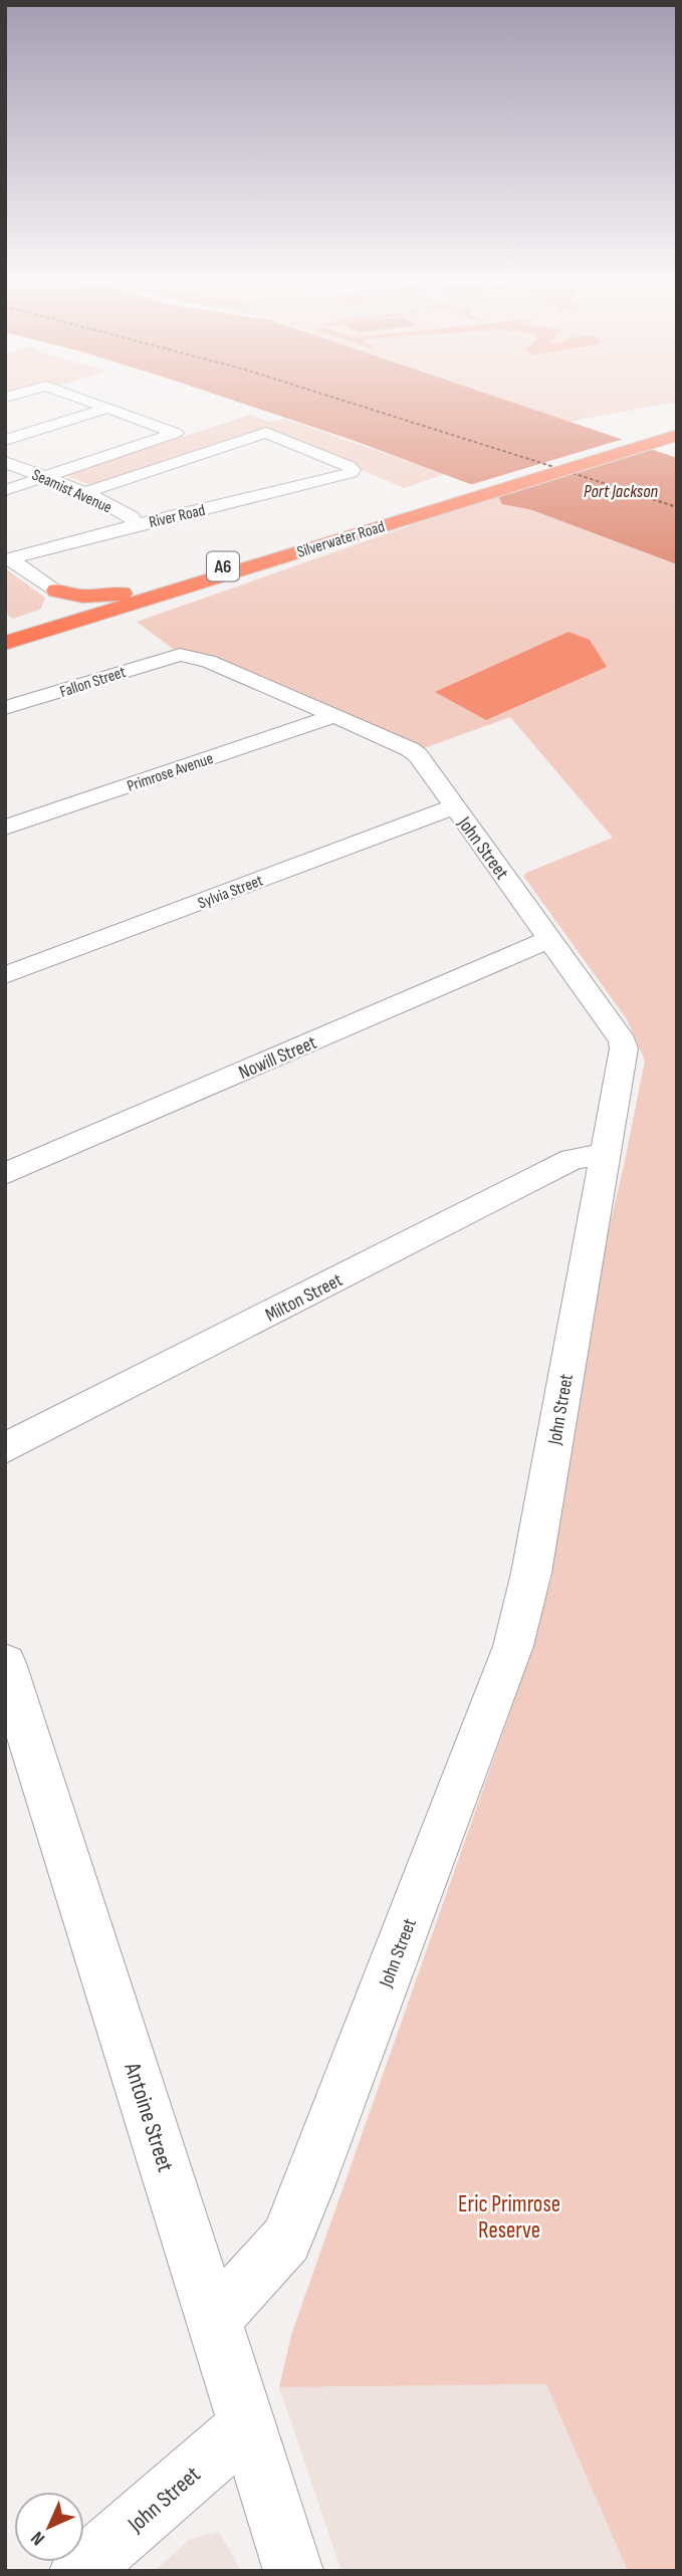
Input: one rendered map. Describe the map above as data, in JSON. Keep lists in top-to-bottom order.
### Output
{
  "streets": {
    "highway": ["Silverwater Road", "A6"],
    "street": [
      "Seamist Avenue",
      "River Road",
      "Fallon Street",
      "Primrose Avenue",
      "John Street",
      "Sylvia Street",
      "Nowill Street",
      "Milton Street",
      "Antoine Street"
    ]
  },
  "crossings": [
    ["Seamist Avenue", "River Road"],
    ["Fallon Street", "John Street"],
    ["Primrose Avenue", "John Street"],
    ["John Street", "Sylvia Street"],
    ["John Street", "Nowill Street"],
    ["John Street", "Milton Street"],
    ["John Street", "Antoine Street"]
  ],
  "water": ["Port Jackson"],
  "parks": ["Eric Primrose Reserve"],
  "north": "bottom left"
}
